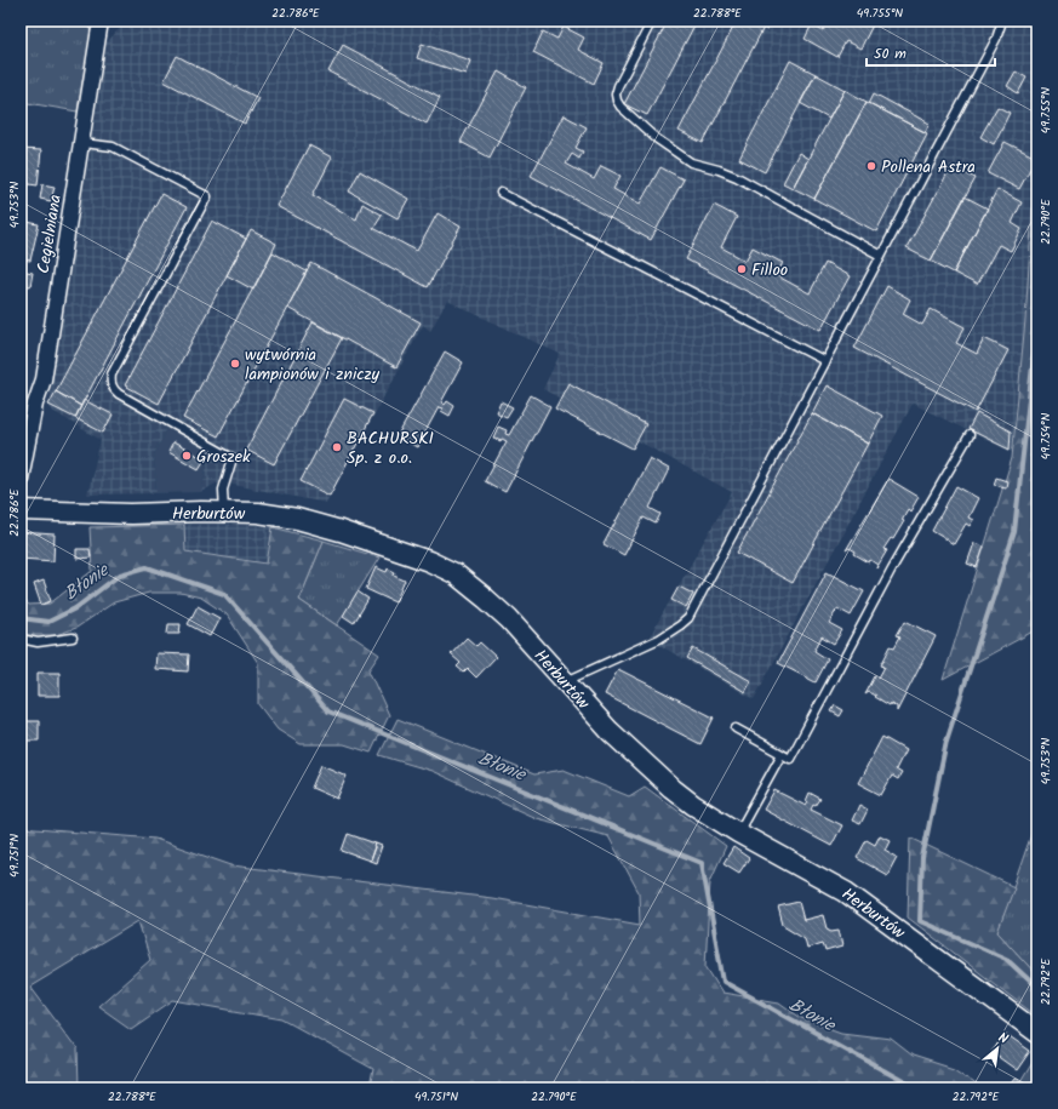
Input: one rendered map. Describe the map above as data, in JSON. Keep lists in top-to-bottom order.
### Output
{
  "streets": {
    "street": ["Cegielniana", "Herburtów"]
  },
  "water": ["Błonie"],
  "places": [
    "Pollena Astra",
    "Filloo",
    "wytwórnia lampionów i zniczy",
    "BACHURSKI Sp. z o.o.",
    "Groszek"
  ],
  "scale_bar": "50 m",
  "north": "top right",
  "coordinates": [
    "22.786°E",
    "22.788°E",
    "49.755°N",
    "49.753°N",
    "22.790°E",
    "49.754°N",
    "49.751°N",
    "22.792°E"
  ]
}
